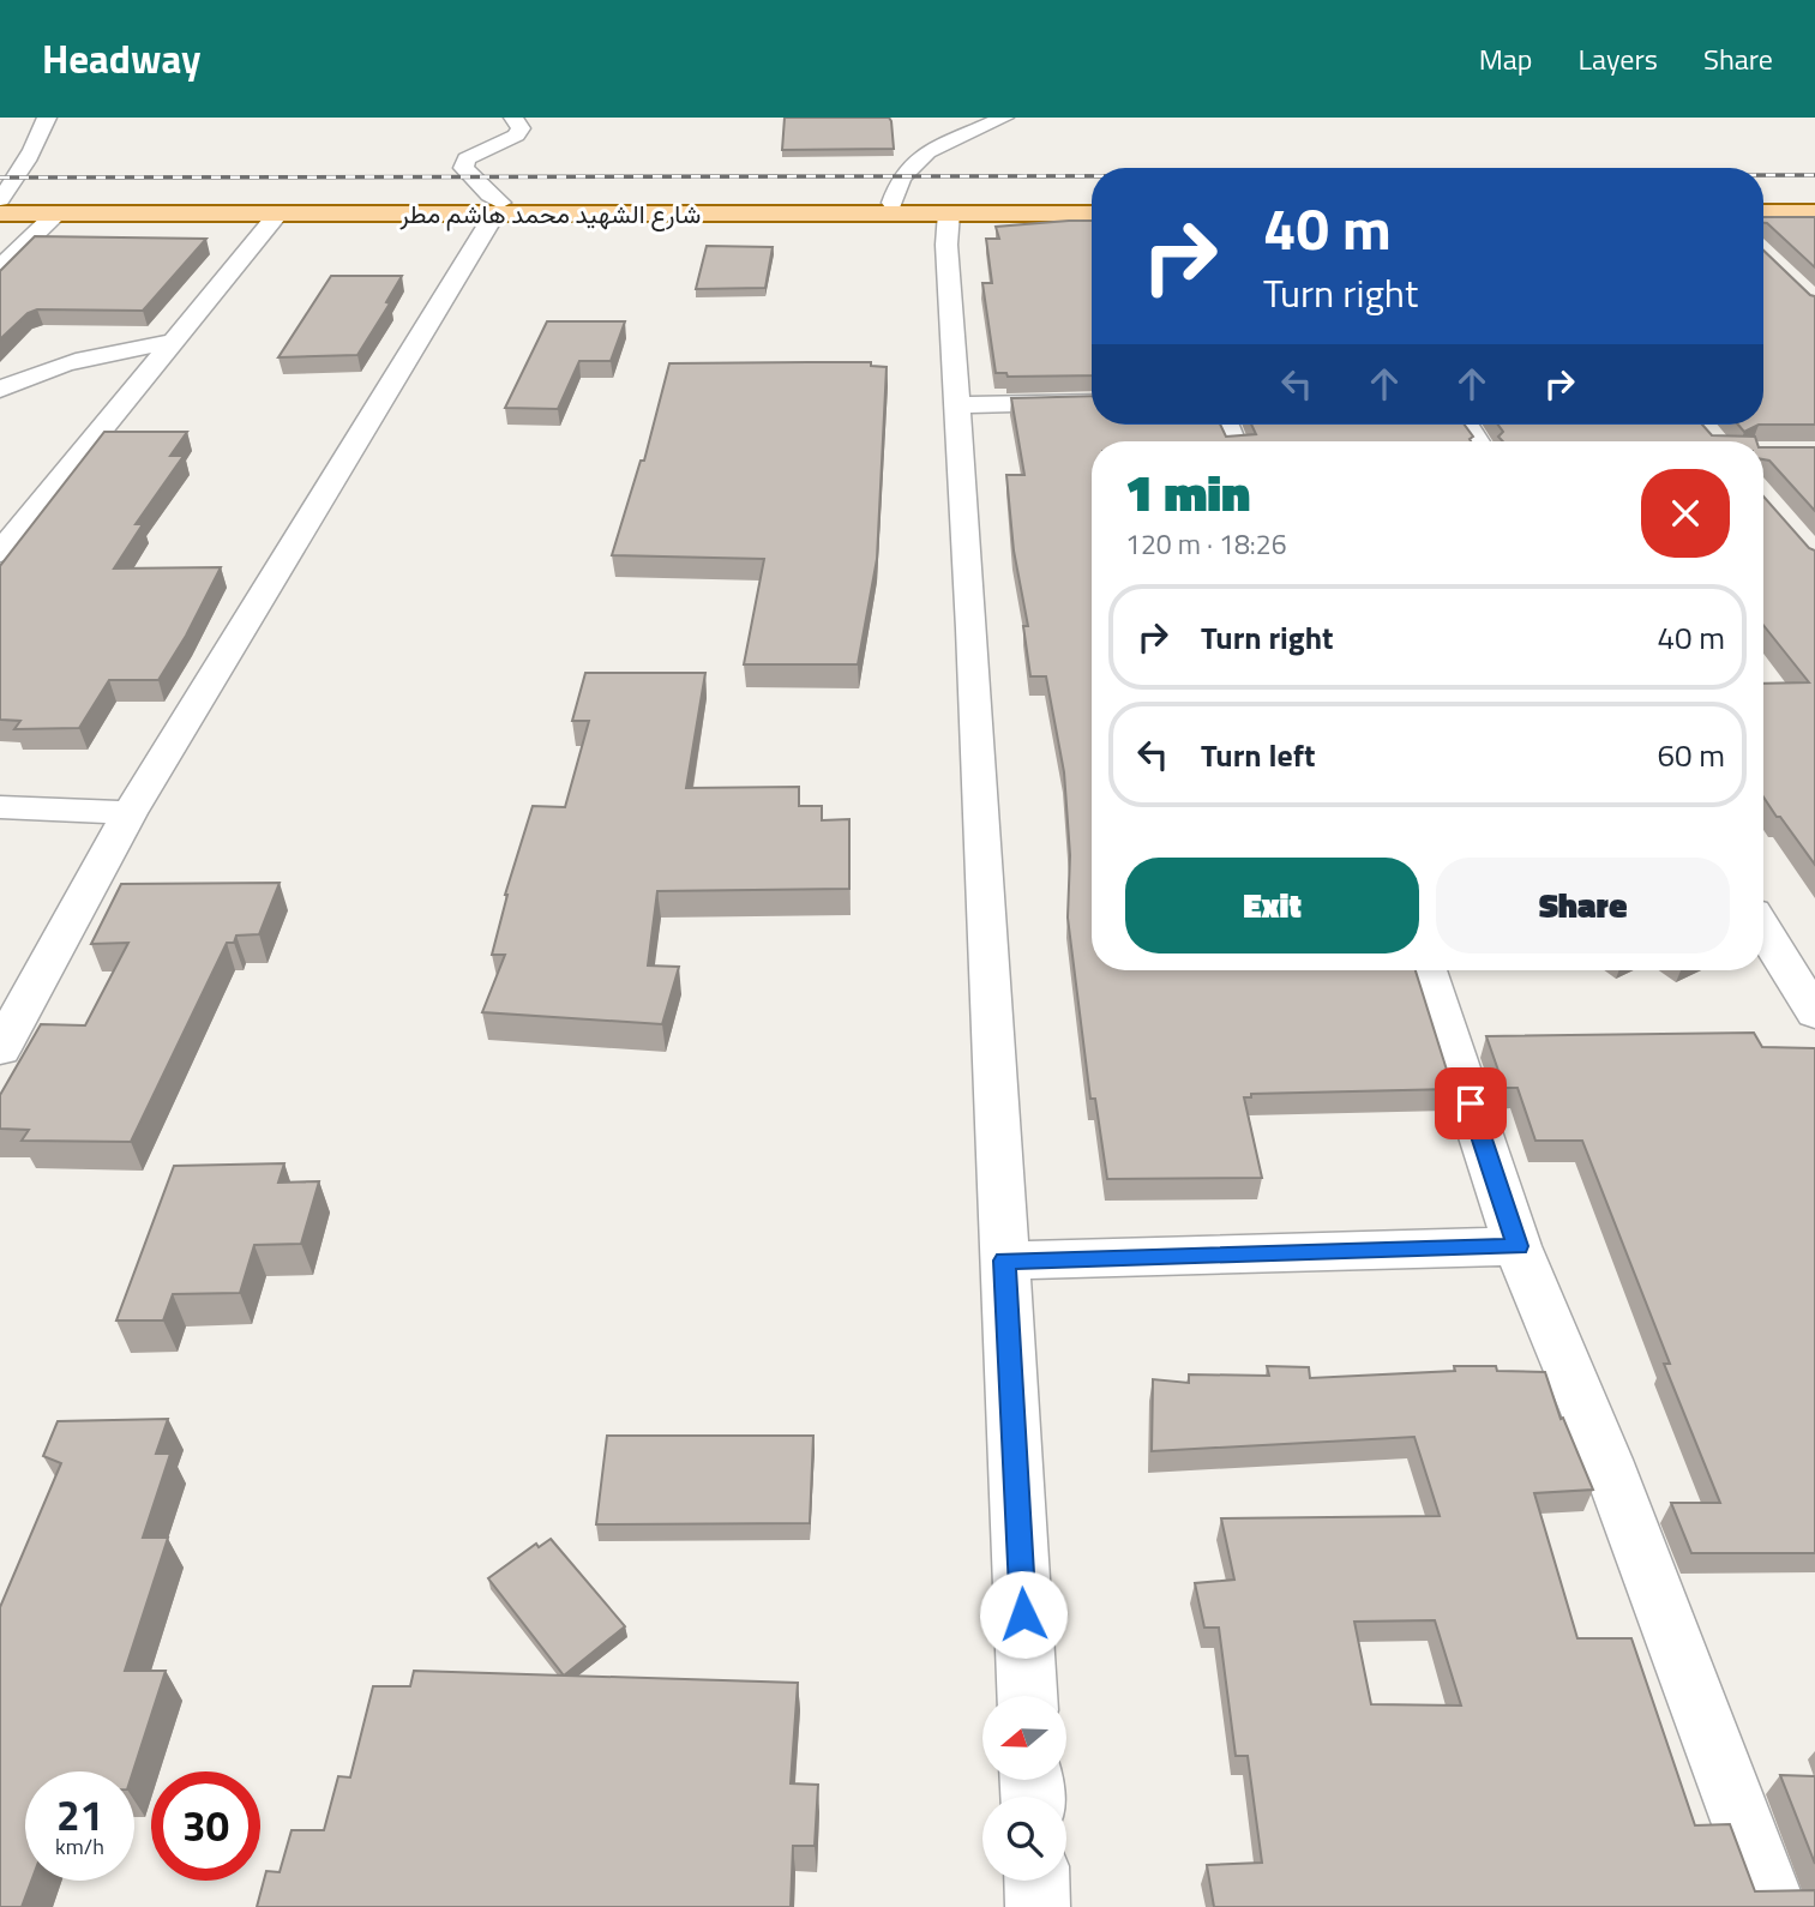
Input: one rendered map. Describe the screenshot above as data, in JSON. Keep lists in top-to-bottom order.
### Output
{
  "streets": {
    "main road": ["شارع الشهيد محمد هاشم مطر"]
  },
  "north": "left",
  "page": {
    "header": "Headway",
    "nav": ["Map", "Layers", "Share"],
    "turn": ["40 m", "Turn right"],
    "heading": ["1 min", "120 m · 18:26"],
    "list": [
      {
        "name": "Turn right",
        "value": "40 m"
      },
      {
        "name": "Turn left",
        "value": "60 m"
      }
    ],
    "buttons": ["Exit", "Share"],
    "speed": "21 km/h",
    "limit": "30"
  }
}
